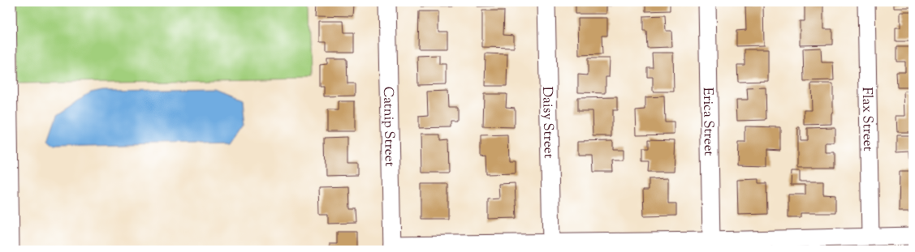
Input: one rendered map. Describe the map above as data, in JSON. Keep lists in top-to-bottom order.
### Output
{
  "streets": {
    "street": [
      "Flax Street",
      "Erica Street",
      "Daisy Street",
      "Catnip Street"
    ]
  }
}
